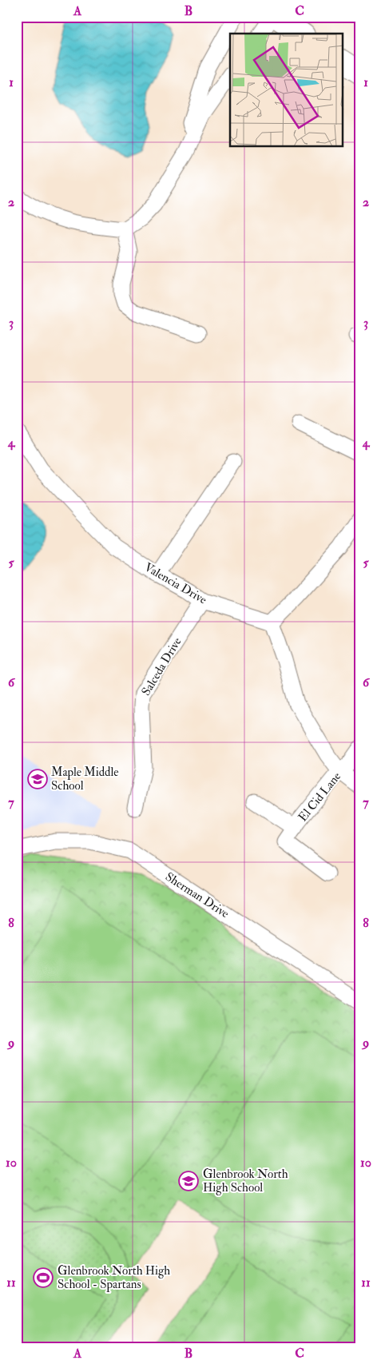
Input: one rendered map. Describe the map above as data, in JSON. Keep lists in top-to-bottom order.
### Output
{
  "streets": {
    "street": [
      "Valencia Drive",
      "Salceda Drive",
      "El Cid Lane",
      "Sherman Drive"
    ]
  },
  "crossings": [
    ["Valencia Drive", "Salceda Drive"]
  ],
  "places": {
    "school or university": ["Maple Middle School", "Glenbrook North High School"],
    "sports": ["Glenbrook North High School - Spartans"]
  },
  "grid": {
    "columns": ["A", "B", "C"],
    "rows": [
      "1",
      "2",
      "3",
      "4",
      "5",
      "6",
      "7",
      "8",
      "9",
      "10",
      "11"
    ]
  }
}
